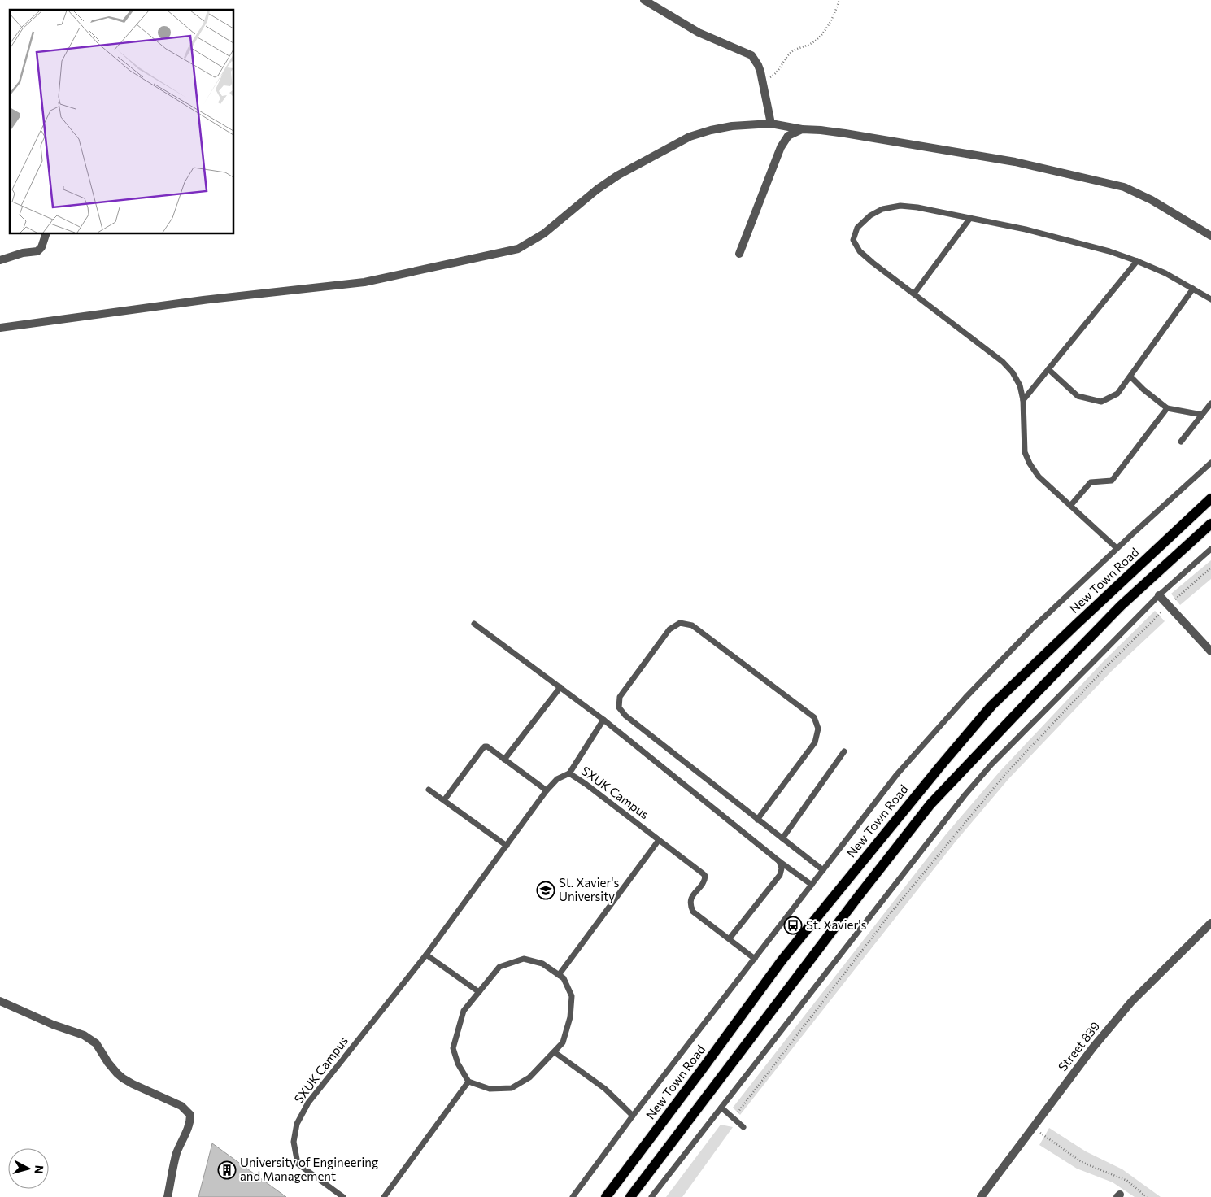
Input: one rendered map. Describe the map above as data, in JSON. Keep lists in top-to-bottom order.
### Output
{
  "streets": {
    "main road": ["New Town Road"],
    "street": ["Street 839"],
    "lane": ["SXUK Campus"]
  },
  "places": {
    "school or university": ["St. Xavier's University"],
    "bus stop": ["St. Xavier's"],
    "building": ["University of Engineering and Management"]
  },
  "north": "right"
}
